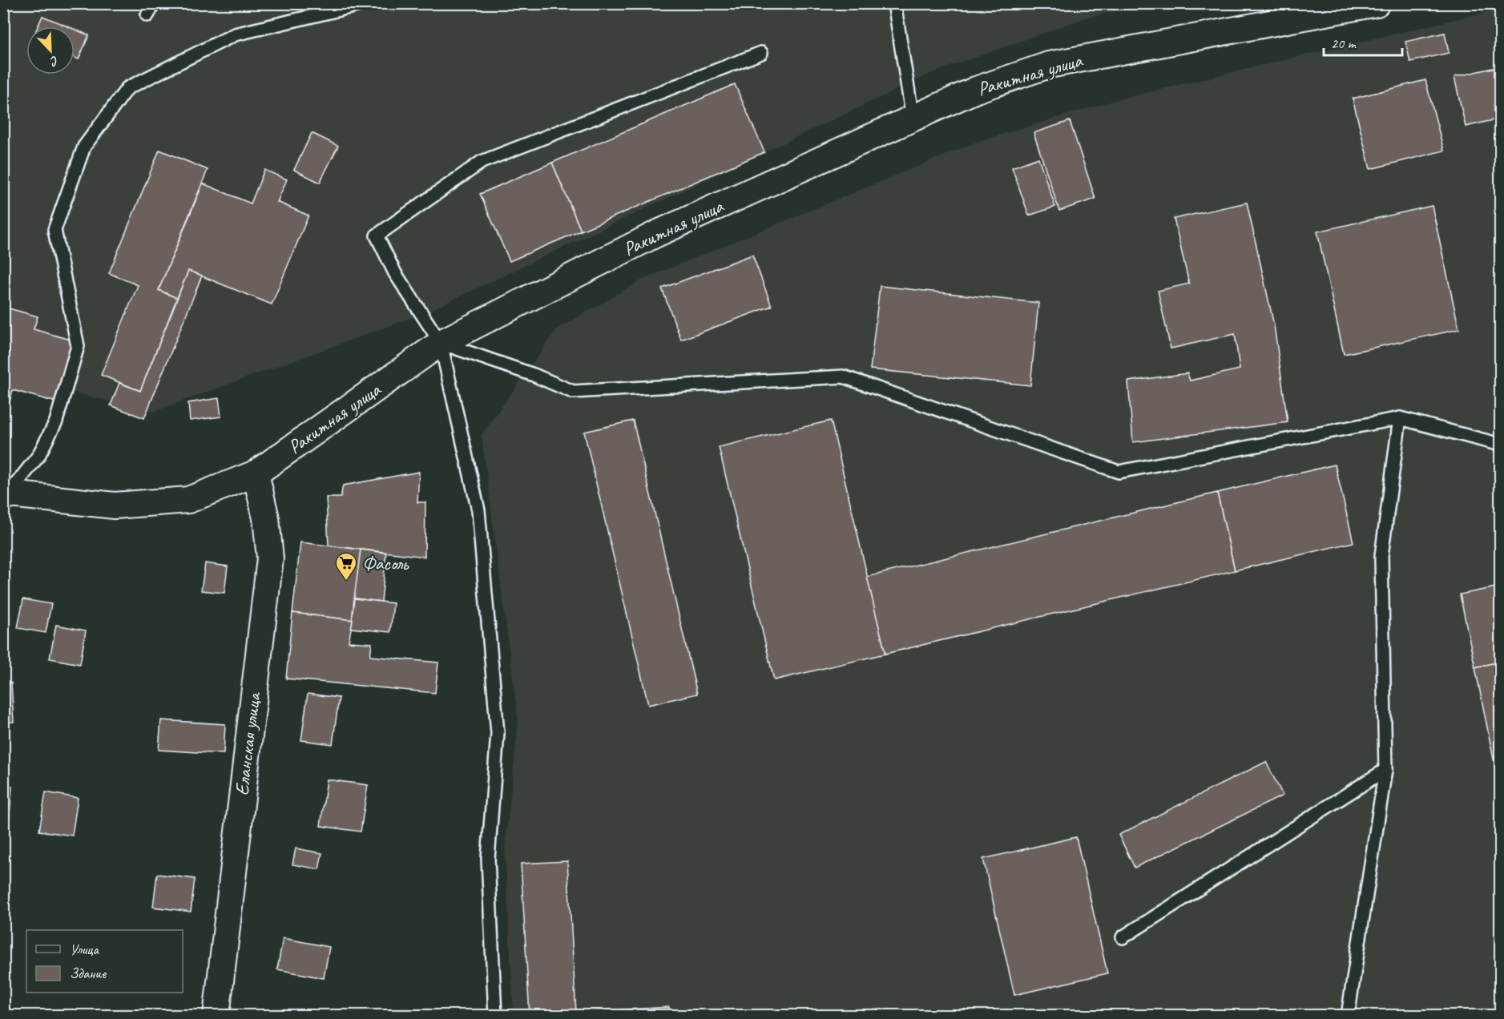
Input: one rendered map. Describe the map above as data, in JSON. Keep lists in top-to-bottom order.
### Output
{
  "streets": {
    "street": ["Ракитная улица", "Еланская улица"]
  },
  "crossings": [
    ["Ракитная улица", "Еланская улица"]
  ],
  "places": {
    "supermarket": ["Фасоль"]
  },
  "legend": ["Улица", "Здание"],
  "scale_bar": "20 m",
  "north": "bottom right"
}
